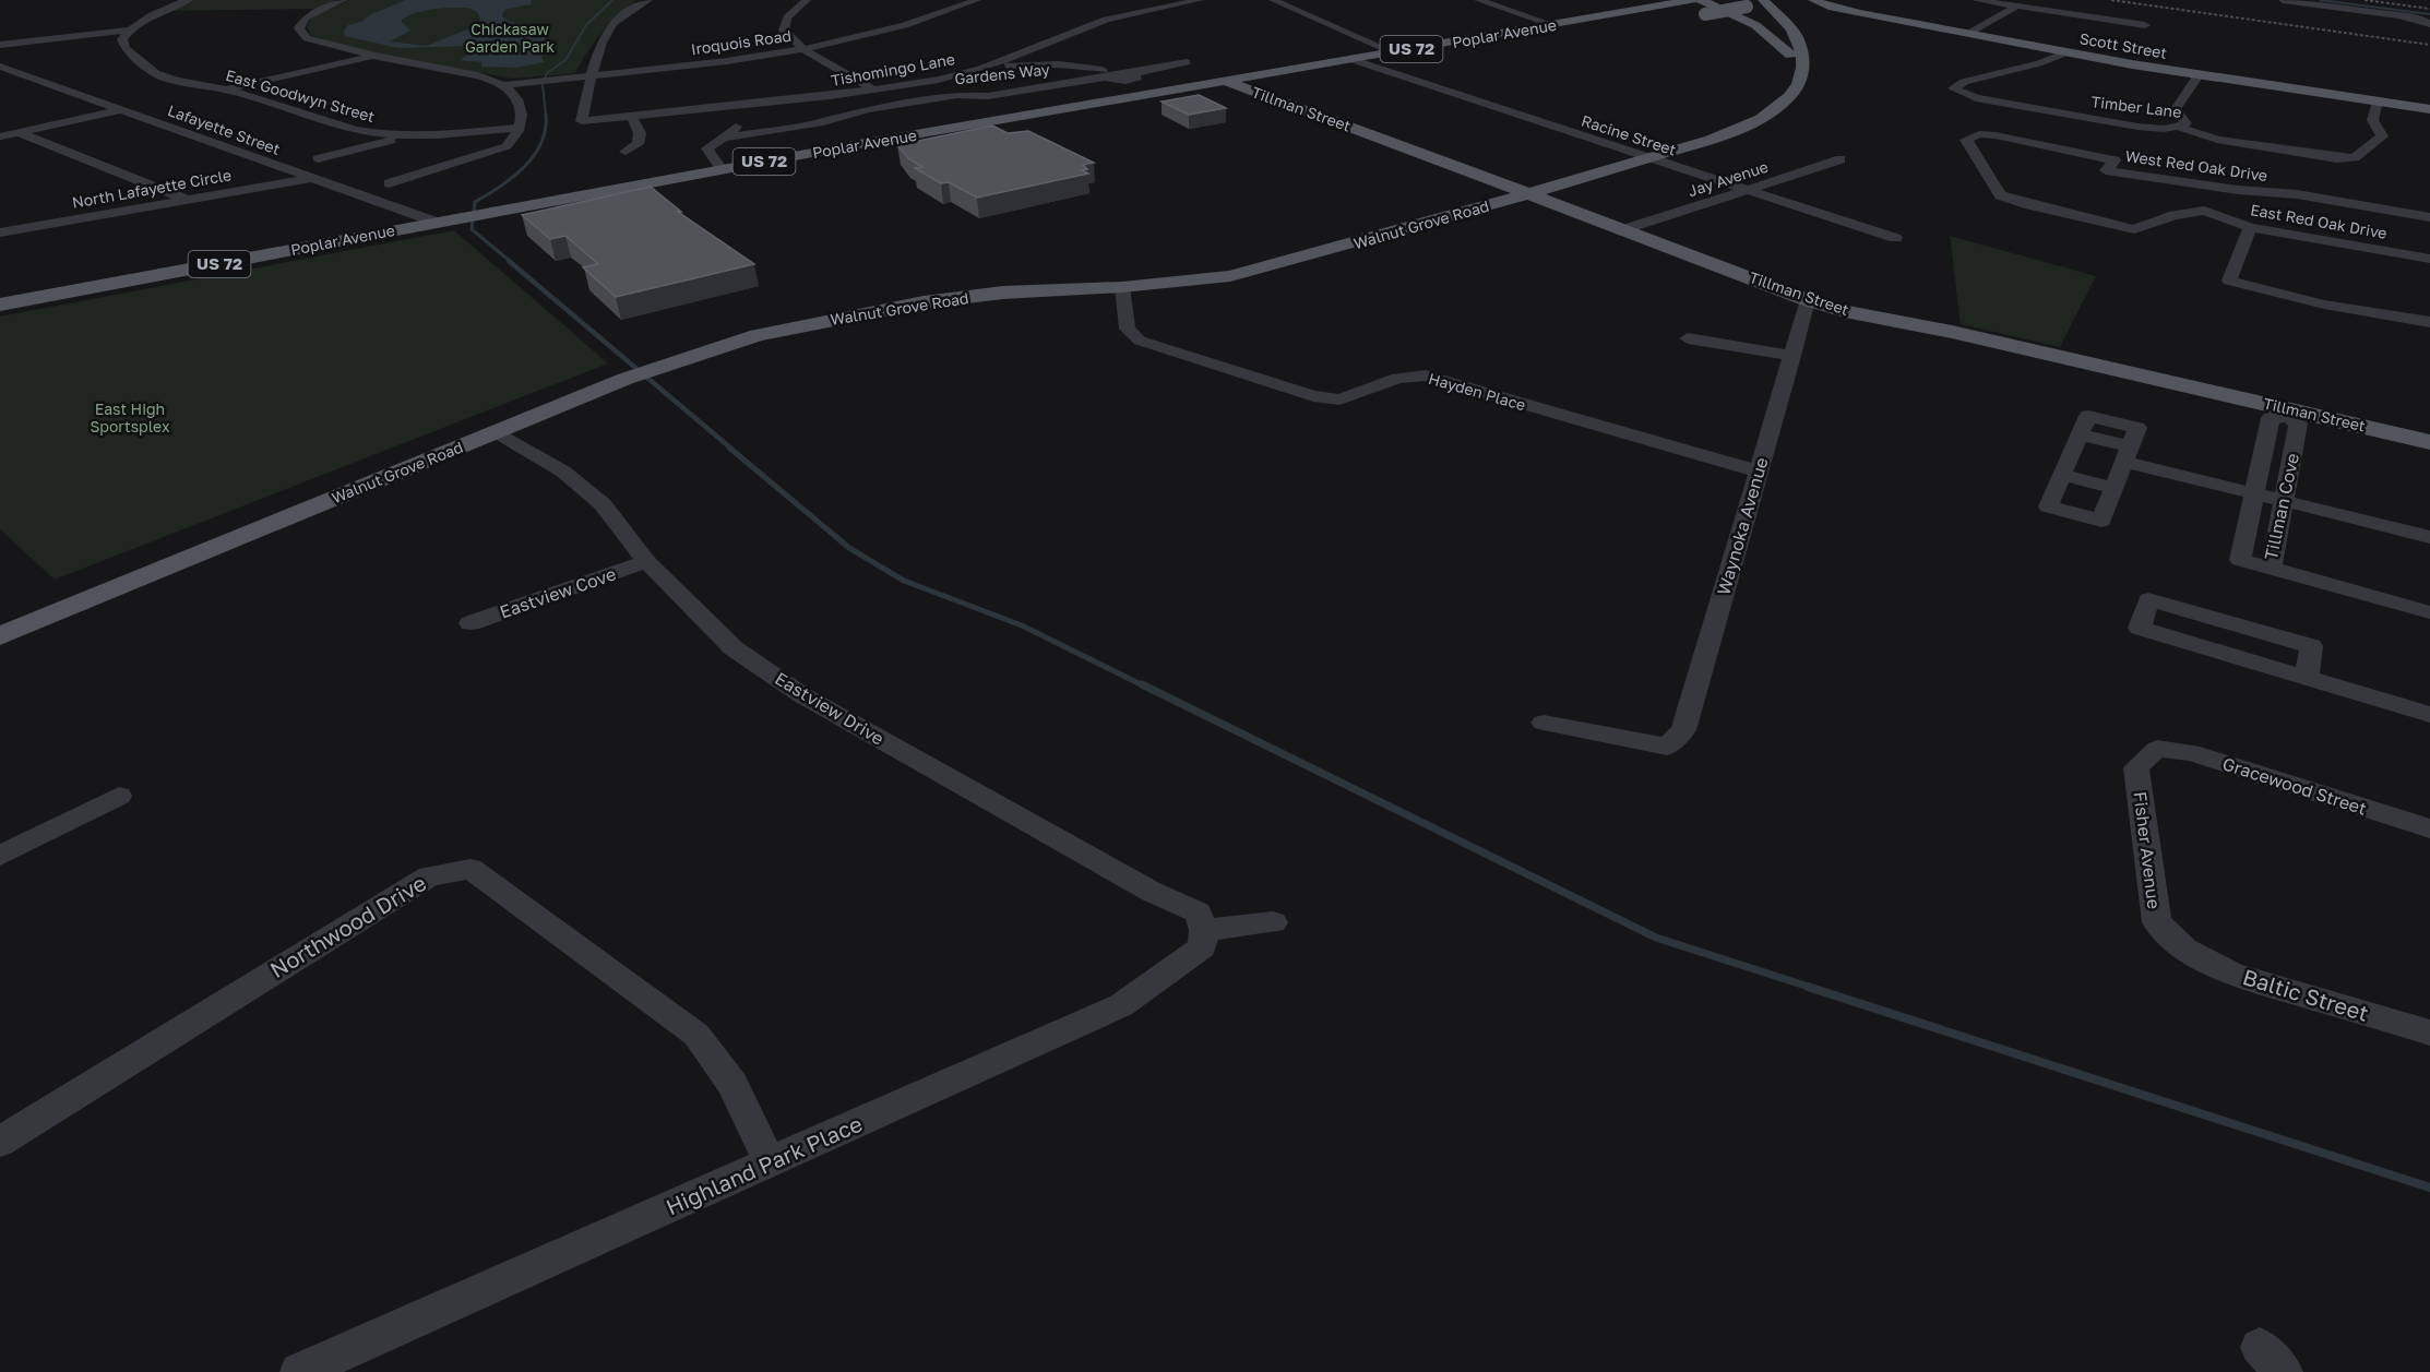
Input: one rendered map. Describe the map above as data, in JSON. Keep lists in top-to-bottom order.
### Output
{
  "streets": {
    "main road": [
      "Poplar Avenue",
      "Scott Street",
      "US 72",
      "Tillman Street",
      "Walnut Grove Road"
    ],
    "street": [
      "Iroquois Road",
      "Tishomingo Lane",
      "Gardens Way",
      "East Goodwyn Street",
      "Timber Lane",
      "Lafayette Street",
      "Racine Street",
      "West Red Oak Drive",
      "Jay Avenue",
      "North Lafayette Circle",
      "East Red Oak Drive",
      "Hayden Place",
      "Tillman Cove",
      "Waynoka Avenue",
      "Eastview Cove",
      "Eastview Drive",
      "Gracewood Street",
      "Fisher Avenue",
      "Northwood Drive",
      "Baltic Street",
      "Highland Park Place"
    ]
  },
  "crossings": [
    ["Poplar Avenue", "US 72"],
    ["Poplar Avenue", "Tillman Street"],
    ["Poplar Avenue", "Lafayette Street"],
    ["Poplar Avenue", "Racine Street"],
    ["Iroquois Road", "Tishomingo Lane"],
    ["Scott Street", "Timber Lane"],
    ["Tillman Street", "Jay Avenue"],
    ["Tillman Street", "Walnut Grove Road"],
    ["Tillman Street", "Tillman Cove"],
    ["Tillman Street", "Waynoka Avenue"],
    ["Lafayette Street", "North Lafayette Circle"],
    ["Racine Street", "Jay Avenue"],
    ["Racine Street", "Walnut Grove Road"],
    ["West Red Oak Drive", "East Red Oak Drive"],
    ["Walnut Grove Road", "Hayden Place"],
    ["Walnut Grove Road", "Eastview Drive"],
    ["Hayden Place", "Waynoka Avenue"],
    ["Eastview Cove", "Eastview Drive"],
    ["Eastview Drive", "Highland Park Place"],
    ["Gracewood Street", "Fisher Avenue"],
    ["Fisher Avenue", "Baltic Street"],
    ["Northwood Drive", "Highland Park Place"]
  ],
  "parks": ["Chickasaw Garden Park", "East High Sportsplex"]
}
